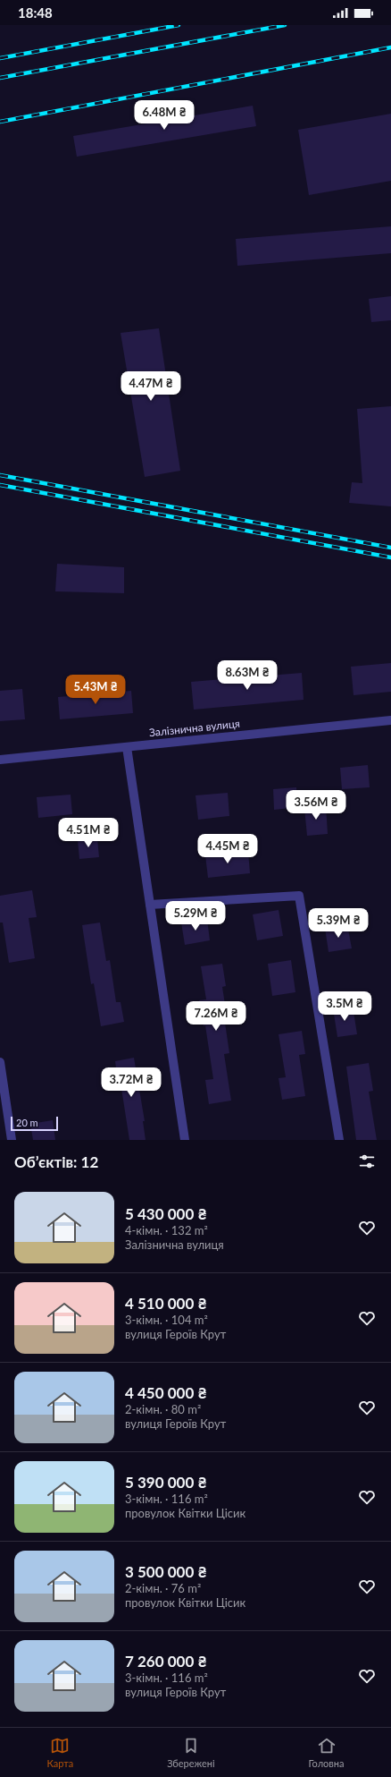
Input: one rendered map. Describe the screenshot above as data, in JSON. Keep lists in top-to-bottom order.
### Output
{
  "streets": {
    "street": ["Залізнична вулиця"]
  },
  "scale_bar": "20 m",
  "page": {
    "status": "18:48",
    "price": [
      "6.48M ₴",
      "4.47M ₴",
      "8.63M ₴",
      "5.43M ₴",
      "3.56M ₴",
      "4.51M ₴",
      "4.45M ₴",
      "5.29M ₴",
      "5.39M ₴",
      "3.5M ₴",
      "7.26M ₴",
      "3.72M ₴"
    ],
    "scale": "20 m",
    "heading": "Об’єктів: 12",
    "list": [
      {
        "name": "5 430 000 ₴",
        "note": "4-кімн. · 132 m² · Залізнична вулиця"
      },
      {
        "name": "4 510 000 ₴",
        "note": "3-кімн. · 104 m² · вулиця Героїв Крут"
      },
      {
        "name": "4 450 000 ₴",
        "note": "2-кімн. · 80 m² · вулиця Героїв Крут"
      },
      {
        "name": "5 390 000 ₴",
        "note": "3-кімн. · 116 m² · провулок Квітки Цісик"
      },
      {
        "name": "3 500 000 ₴",
        "note": "2-кімн. · 76 m² · провулок Квітки Цісик"
      },
      {
        "name": "7 260 000 ₴",
        "note": "3-кімн. · 116 m² · вулиця Героїв Крут"
      }
    ],
    "tabs": ["Карта", "Збережені", "Головна"]
  }
}
